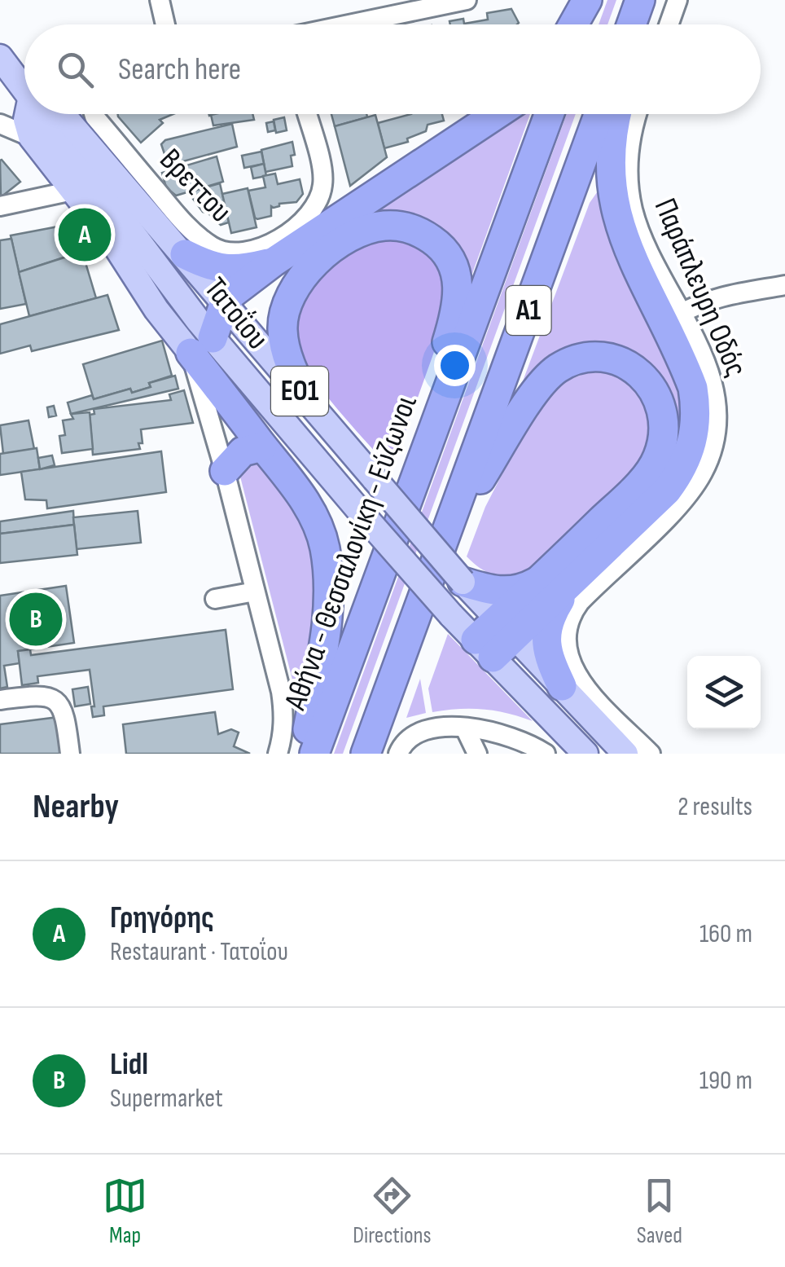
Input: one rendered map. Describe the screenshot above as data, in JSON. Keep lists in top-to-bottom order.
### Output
{
  "streets": {
    "highway": ["Α1", "Αθήνα - Θεσσαλονίκη - Εύζωνοι"],
    "main road": ["Τατοΐου", "ΕΟ1"],
    "street": ["Βρεττου", "Παράπλευρη Οδός"]
  },
  "page": {
    "search": "Search here",
    "pins": ["A", "B"],
    "heading": ["Nearby", "2 results"],
    "list": [
      {
        "mark": "A",
        "name": "Γρηγόρης",
        "note": "Restaurant · Τατοΐου",
        "value": "160 m"
      },
      {
        "mark": "B",
        "name": "Lidl",
        "note": "Supermarket",
        "value": "190 m"
      }
    ],
    "nav": ["Map", "Directions", "Saved"]
  }
}
